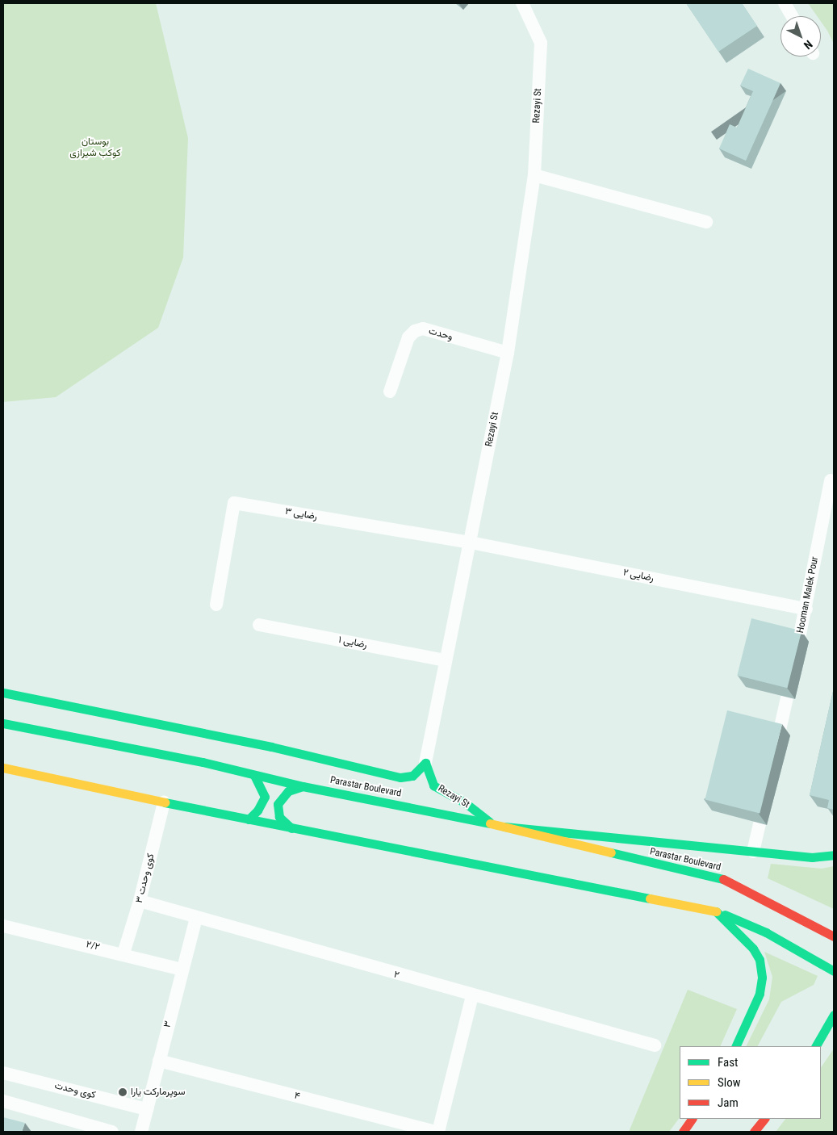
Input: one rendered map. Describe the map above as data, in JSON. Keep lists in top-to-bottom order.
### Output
{
  "streets": {
    "main road": ["Rezayi St", "Parastar Boulevard"],
    "street": [
      "وحدت",
      "رضایی ۳",
      "رضایی ۲",
      "Hooman Malek Pour",
      "رضایی ۱",
      "کوی وحدت ۳",
      "۲/۲",
      "۲",
      "۳",
      "کوی وحدت",
      "۴"
    ]
  },
  "crossings": [
    ["Rezayi St", "وحدت"],
    ["Rezayi St", "رضایی ۳"],
    ["Rezayi St", "رضایی ۲"],
    ["Rezayi St", "رضایی ۱"],
    ["Rezayi St", "Parastar Boulevard"],
    ["رضایی ۳", "رضایی ۲"],
    ["رضایی ۲", "Hooman Malek Pour"],
    ["کوی وحدت ۳", "۲/۲"],
    ["کوی وحدت ۳", "۲"],
    ["۲/۲", "۳"],
    ["۲", "۳"],
    ["۳", "کوی وحدت"],
    ["۳", "۴"]
  ],
  "parks": ["بوستان کوکب شیرازی"],
  "places": ["سوپرمارکت یارا"],
  "legend": ["Fast", "Slow", "Jam"],
  "north": "bottom right"
}
